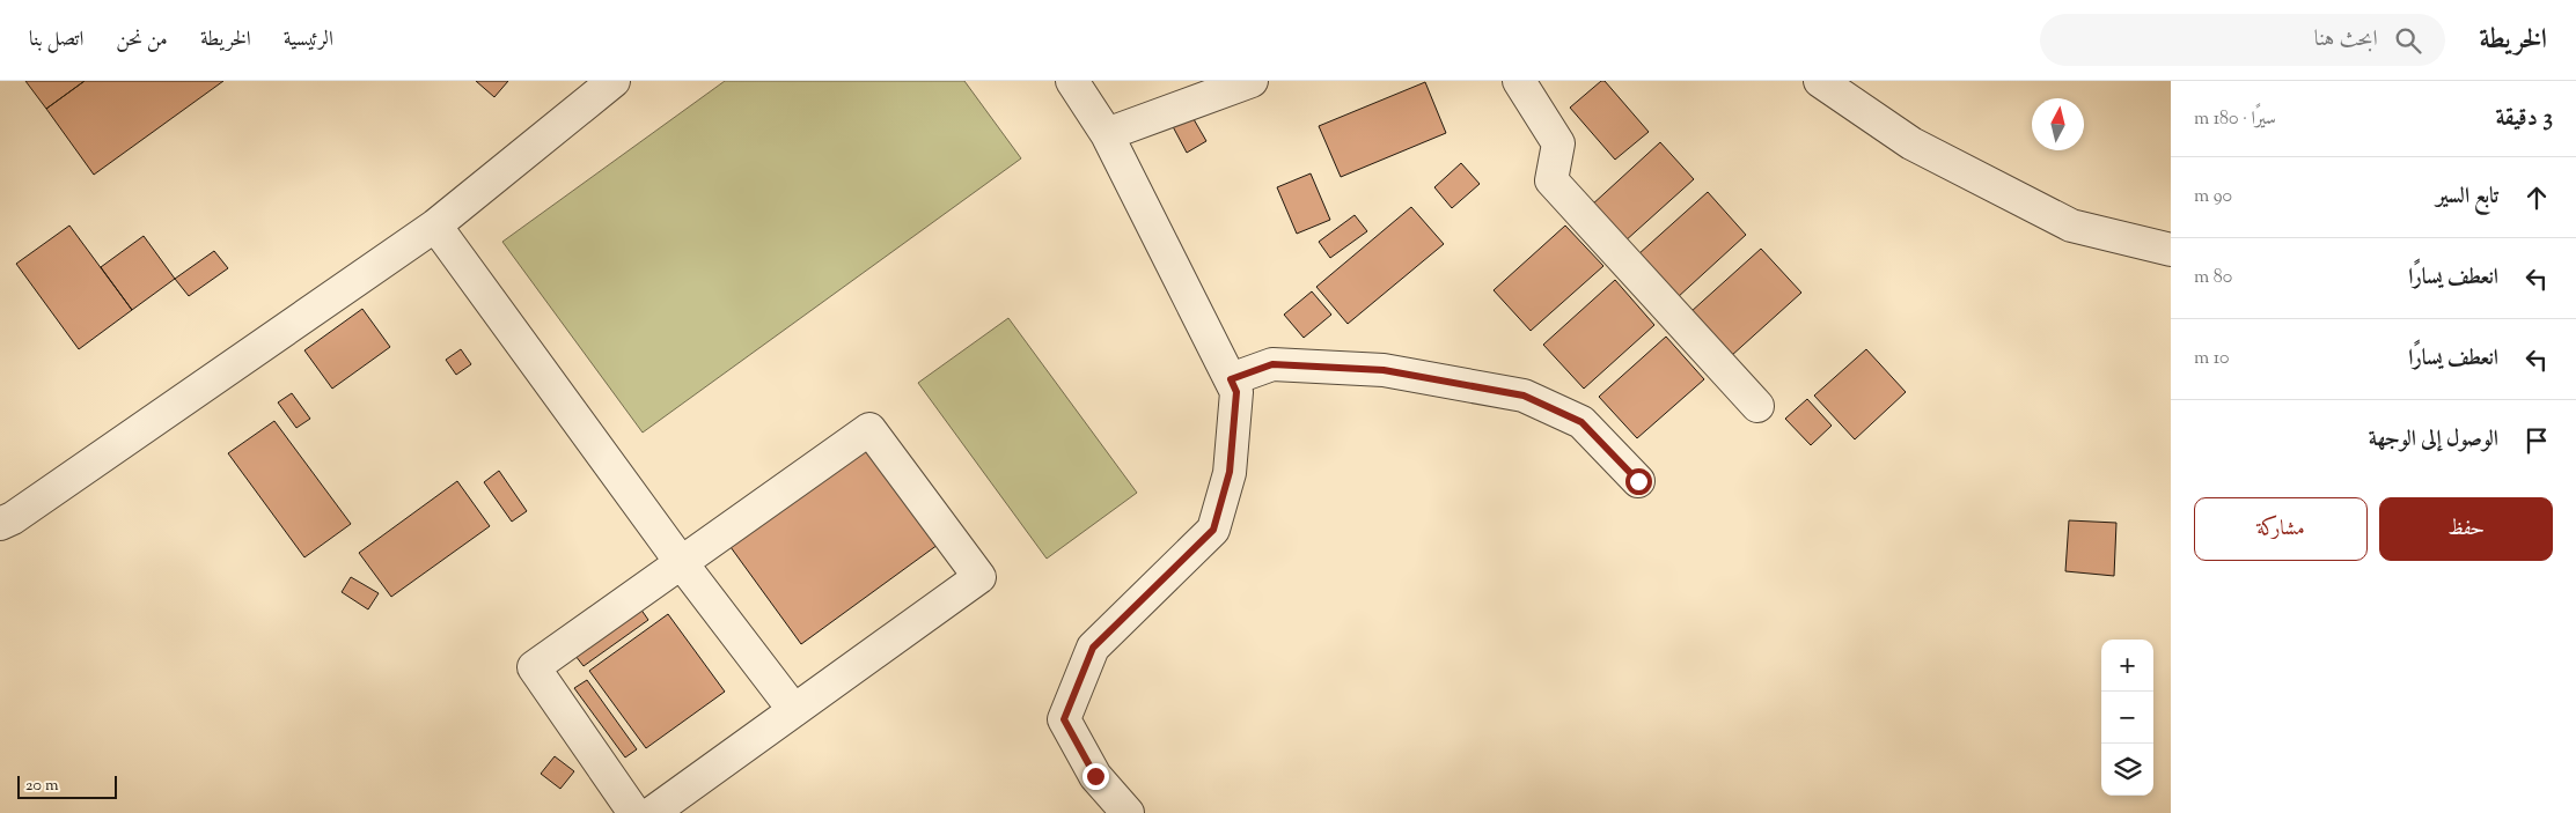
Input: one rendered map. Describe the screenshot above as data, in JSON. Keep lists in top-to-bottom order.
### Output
{
  "scale_bar": "20 m",
  "north": "top",
  "page": {
    "header": "الخريطة",
    "search": "ابحث هنا",
    "nav": [
      "الرئيسية",
      "الخريطة",
      "من نحن",
      "اتصل بنا"
    ],
    "heading": ["3 دقيقة", "سيرًا · 180 m"],
    "list": [
      ["تابع السير", "90 m"],
      ["انعطف يسارًا", "80 m"],
      ["انعطف يسارًا", "10 m"],
      "الوصول إلى الوجهة"
    ],
    "buttons": ["حفظ", "مشاركة"],
    "map_buttons": ["+", "−"],
    "scale": "20 m"
  }
}
